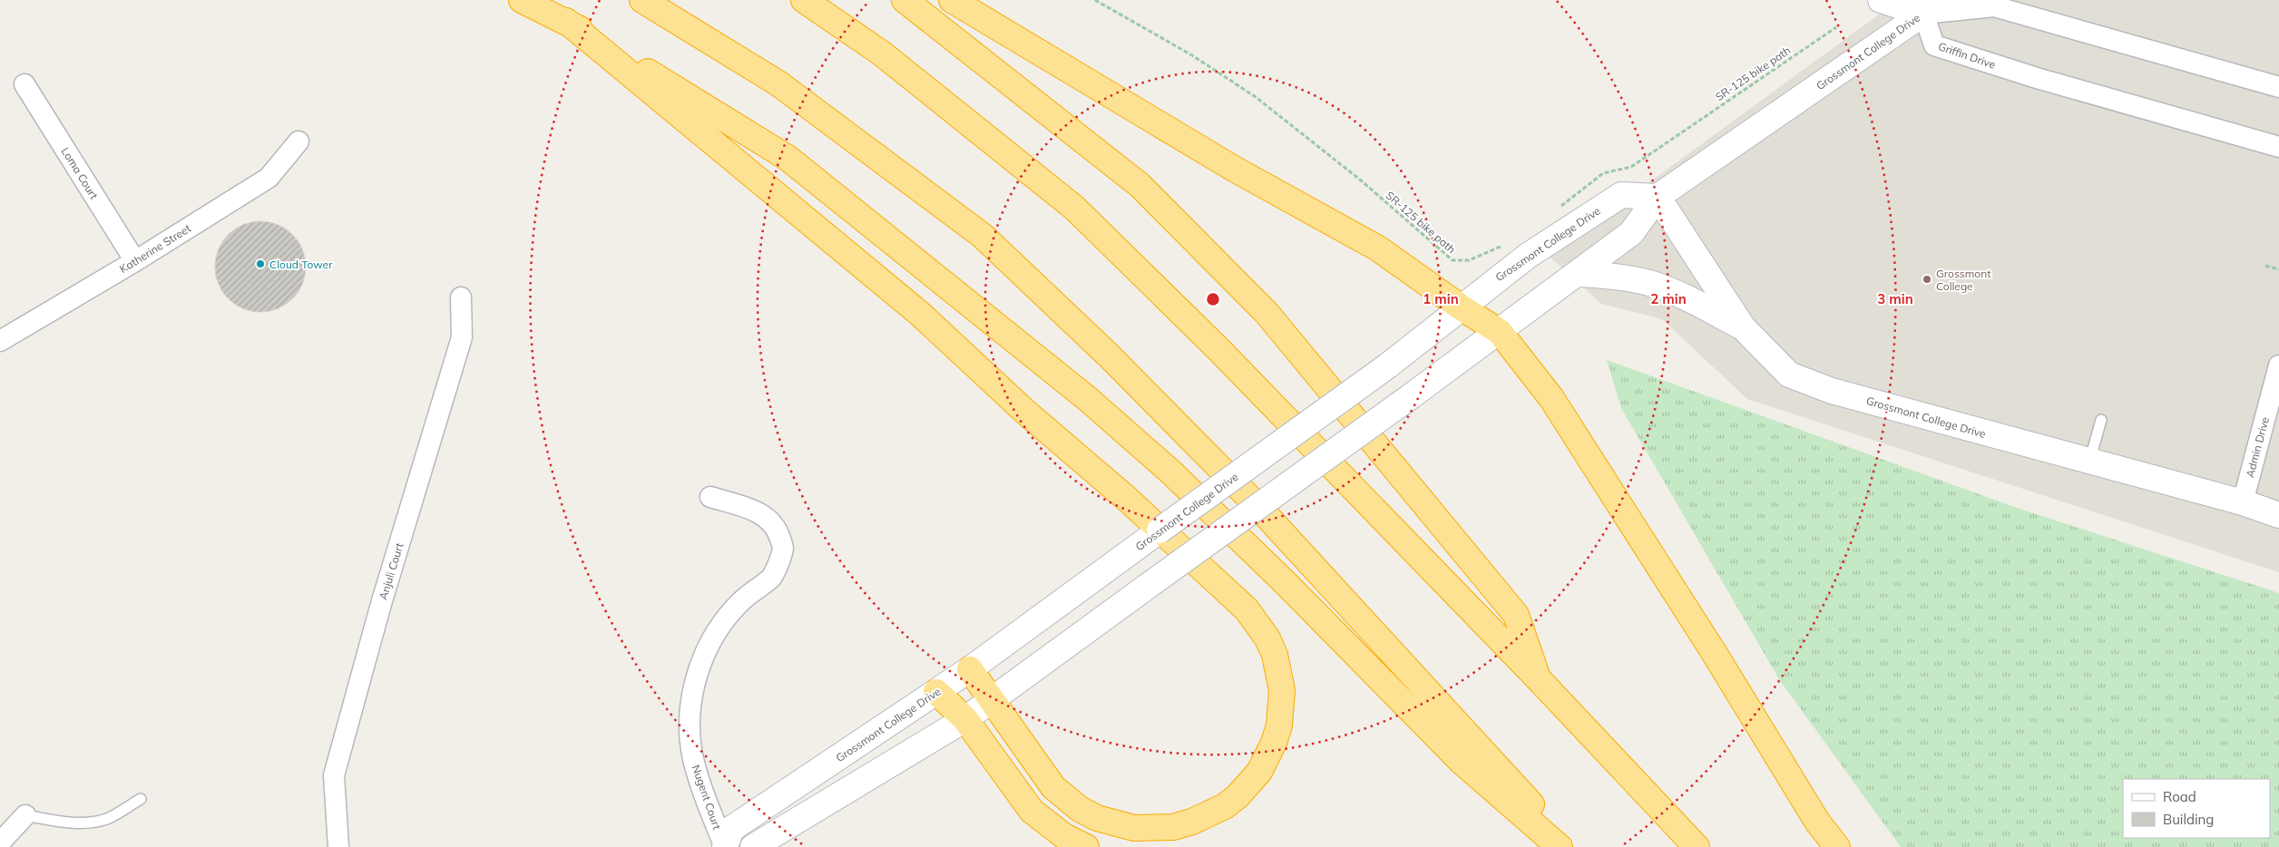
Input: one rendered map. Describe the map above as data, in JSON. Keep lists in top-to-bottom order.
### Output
{
  "streets": {
    "main road": ["Grossmont College Drive"],
    "street": [
      "Griffin Drive",
      "Loma Court",
      "Katherine Street",
      "Admin Drive",
      "Anjuli Court",
      "Nugent Court"
    ],
    "path": ["SR-125 bike path"]
  },
  "crossings": [
    ["Grossmont College Drive", "Griffin Drive"],
    ["Grossmont College Drive", "Admin Drive"],
    ["Grossmont College Drive", "Nugent Court"],
    ["Loma Court", "Katherine Street"]
  ],
  "places": ["Cloud Tower", "Grossmont College"],
  "legend": ["Road", "Building"],
  "rings": ["1 min", "2 min", "3 min"]
}
